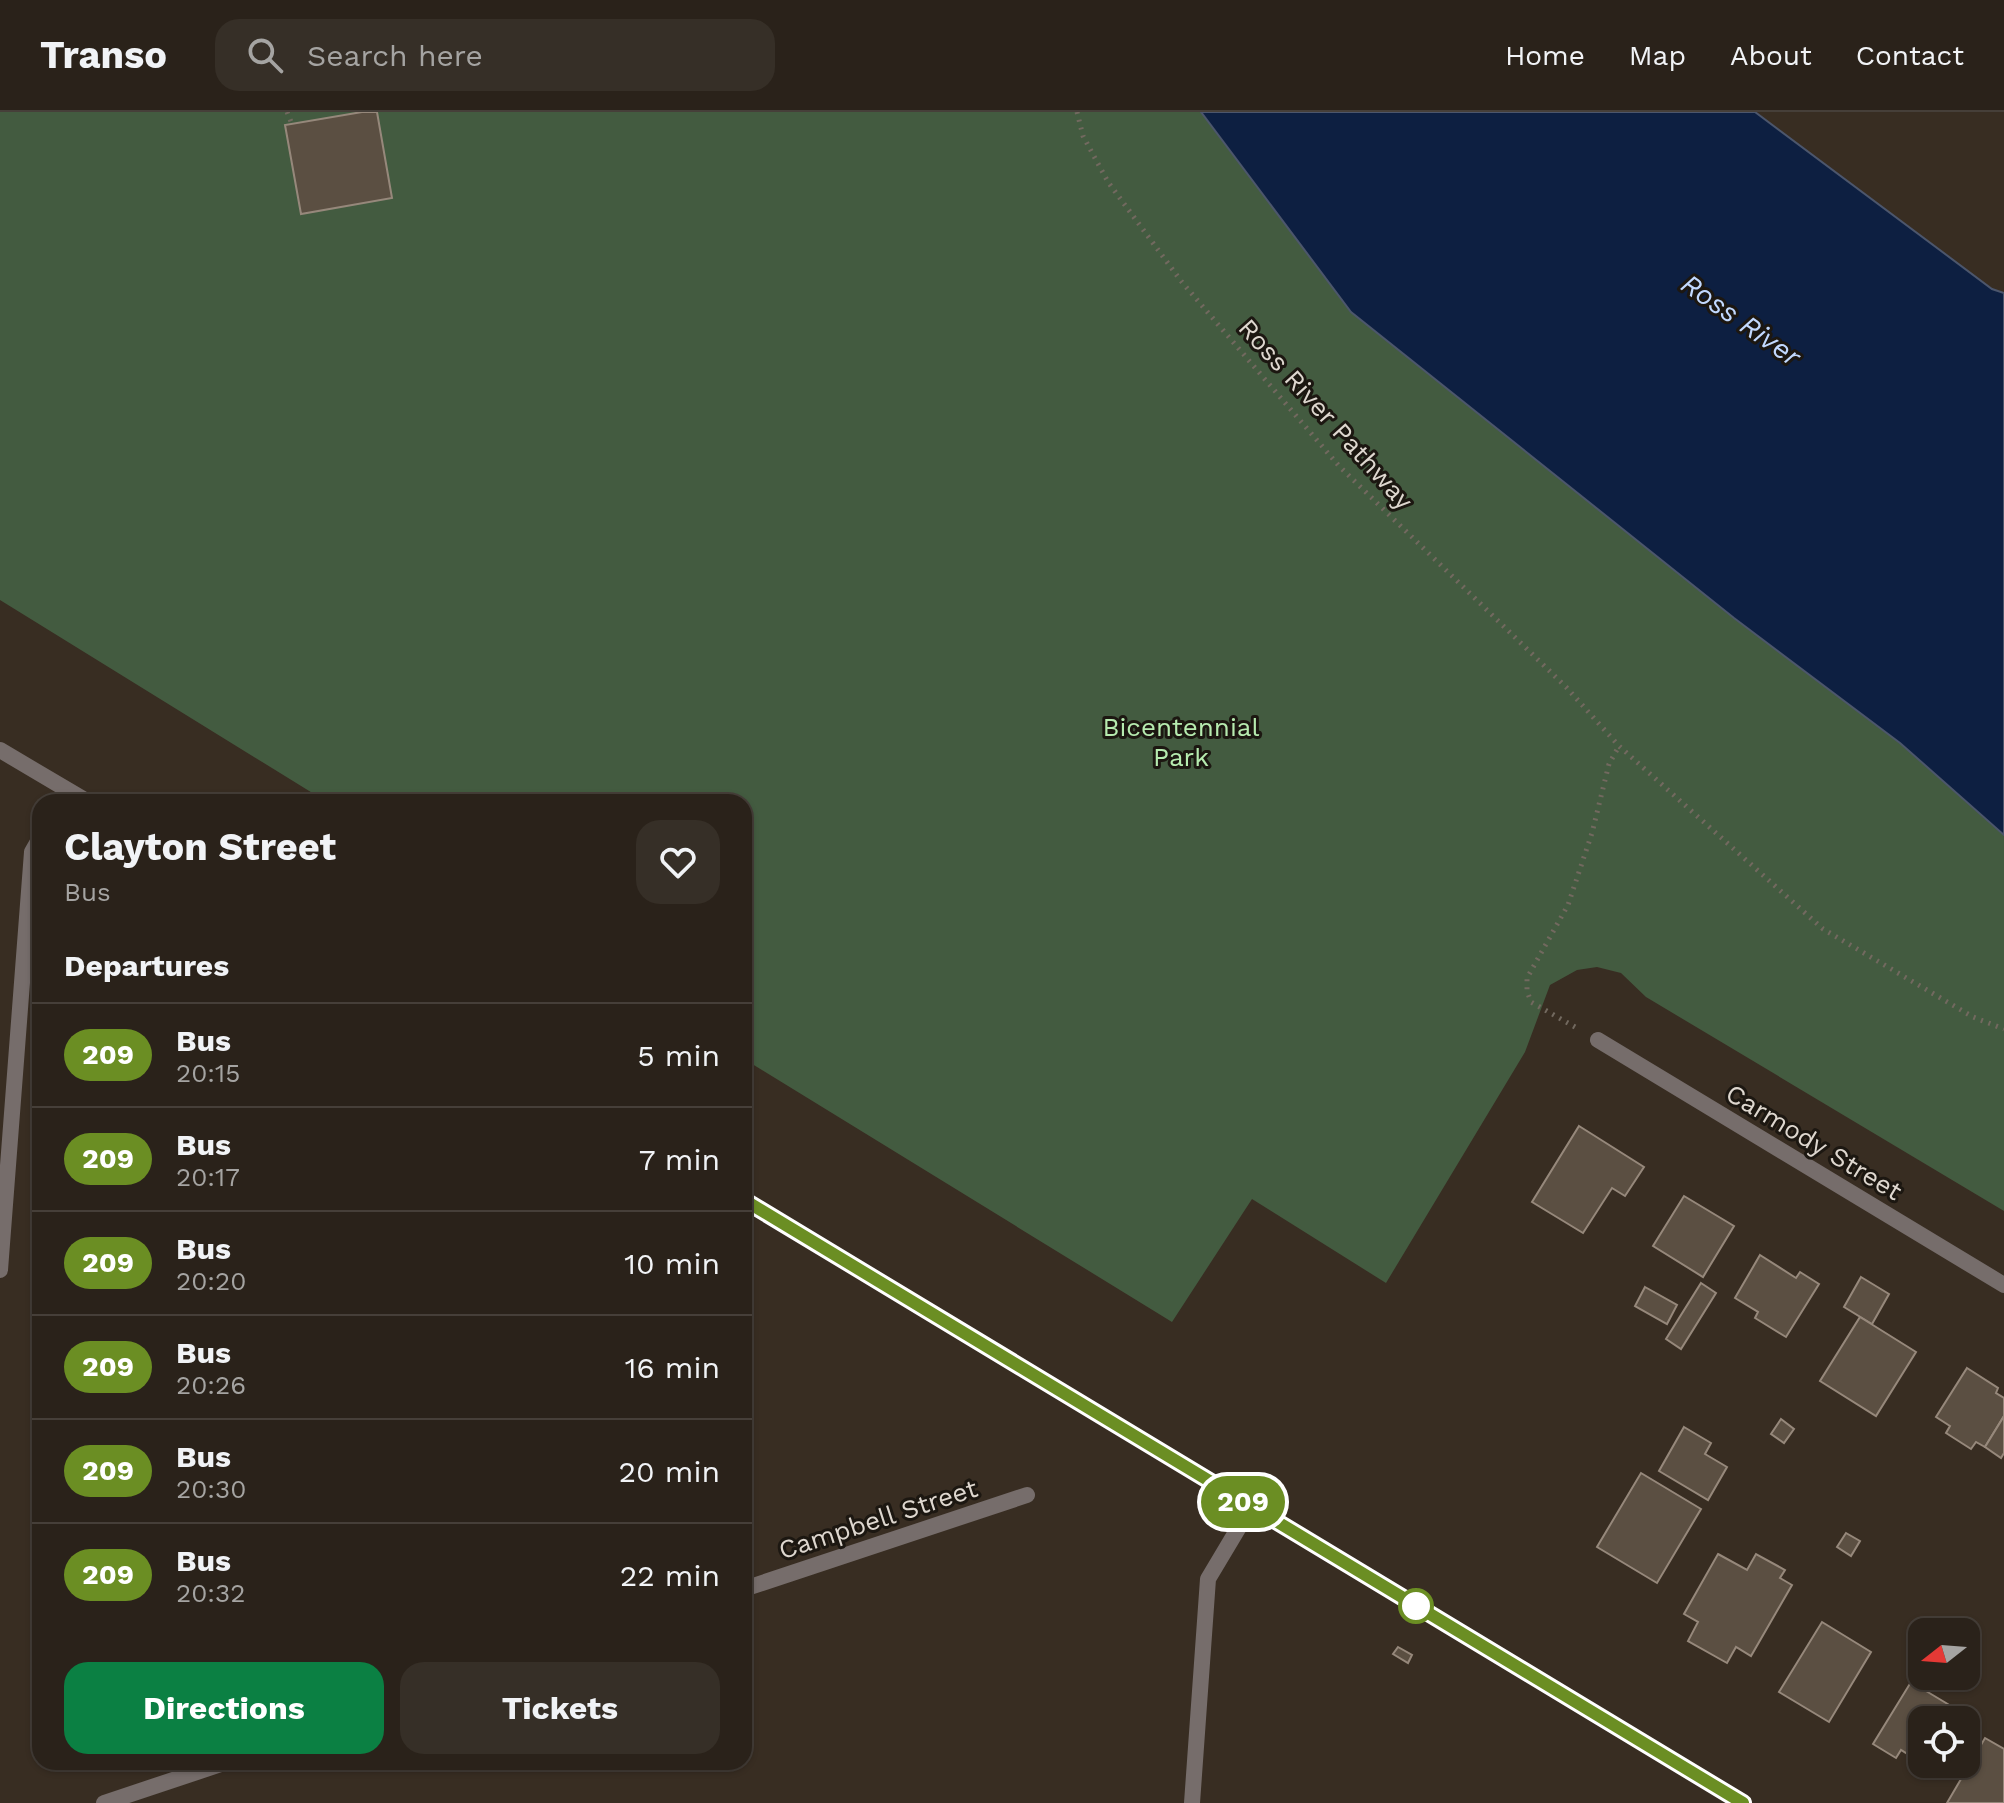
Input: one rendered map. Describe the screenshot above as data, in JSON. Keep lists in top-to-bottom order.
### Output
{
  "streets": {
    "street": ["Carmody Street", "Campbell Street"],
    "path": ["Ross River Pathway"]
  },
  "water": ["Ross River"],
  "parks": ["Bicentennial Park"],
  "lines": ["bus line 209"],
  "north": "left",
  "page": {
    "header": "Transo",
    "search": "Search here",
    "nav": [
      "Home",
      "Map",
      "About",
      "Contact"
    ],
    "on_map": "209",
    "heading": [
      ["Clayton Street", "Bus"],
      "Departures"
    ],
    "list": [
      {
        "mark": "209",
        "name": "Bus",
        "note": "20:15",
        "value": "5 min"
      },
      {
        "mark": "209",
        "name": "Bus",
        "note": "20:17",
        "value": "7 min"
      },
      {
        "mark": "209",
        "name": "Bus",
        "note": "20:20",
        "value": "10 min"
      },
      {
        "mark": "209",
        "name": "Bus",
        "note": "20:26",
        "value": "16 min"
      },
      {
        "mark": "209",
        "name": "Bus",
        "note": "20:30",
        "value": "20 min"
      },
      {
        "mark": "209",
        "name": "Bus",
        "note": "20:32",
        "value": "22 min"
      }
    ],
    "buttons": ["Directions", "Tickets"]
  }
}
